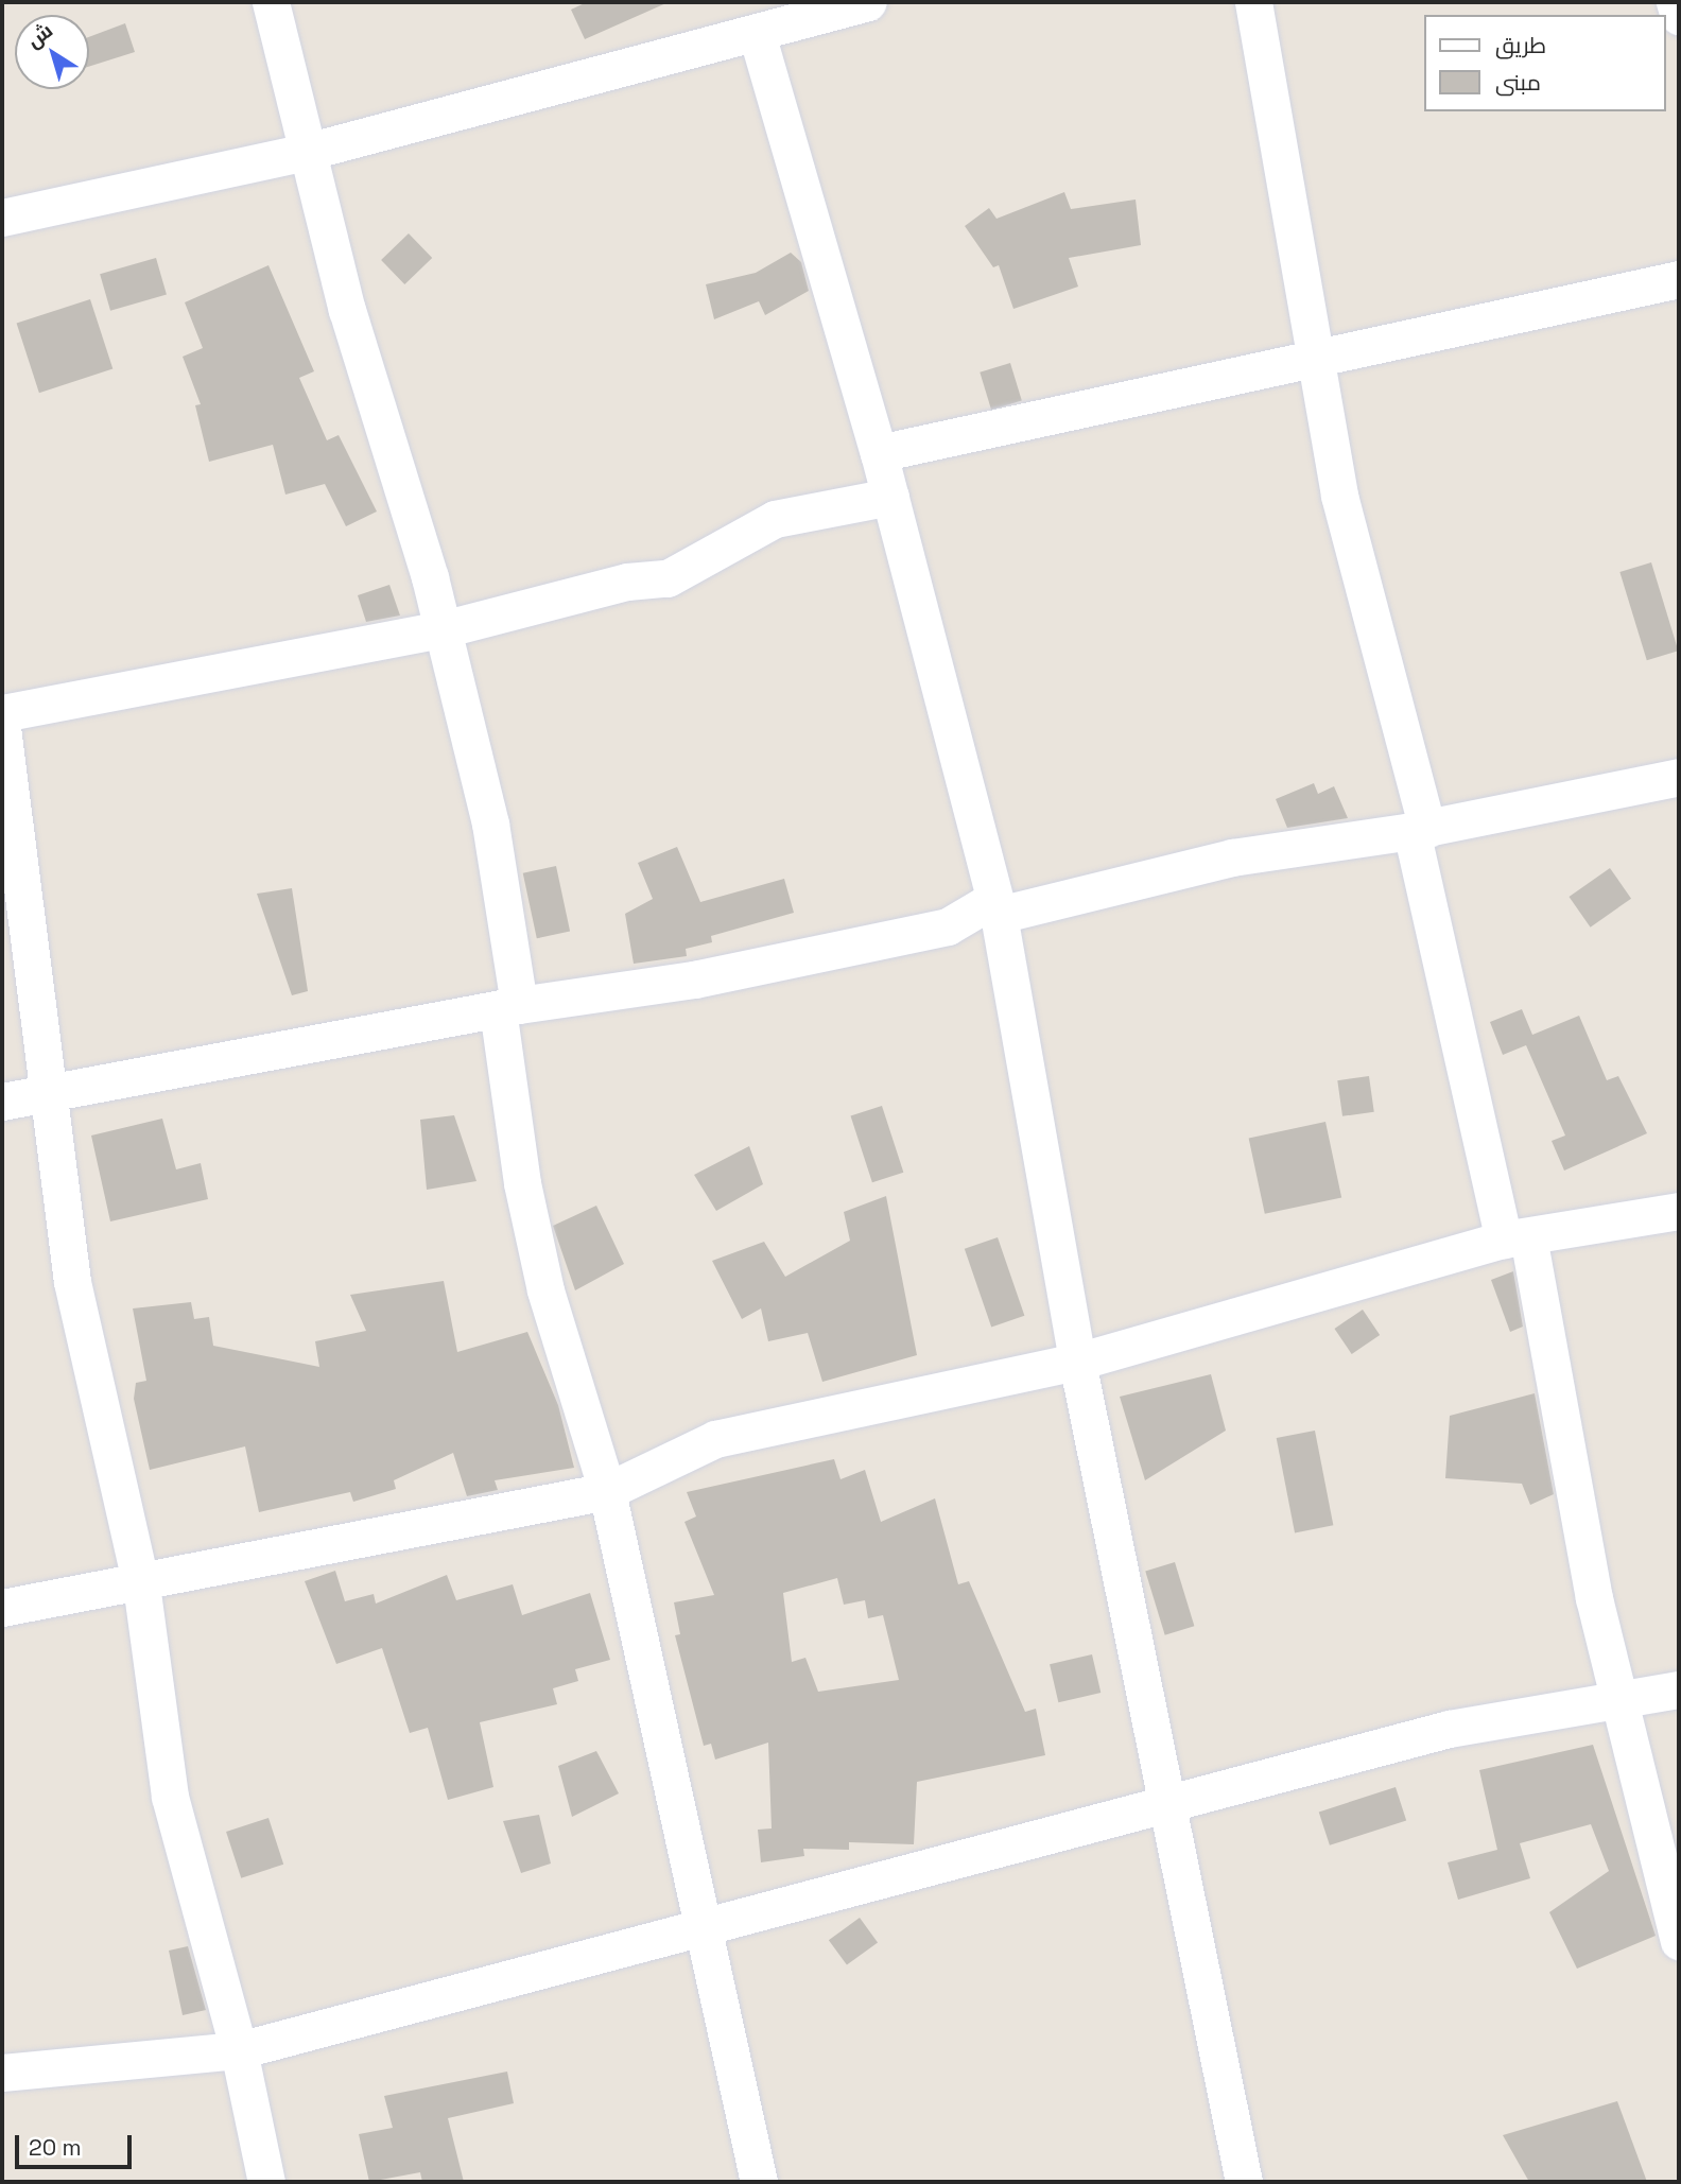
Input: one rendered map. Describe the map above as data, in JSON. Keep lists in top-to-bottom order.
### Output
{
  "legend": ["طريق", "مبنى"],
  "scale_bar": "20 m",
  "north": "top left"
}
